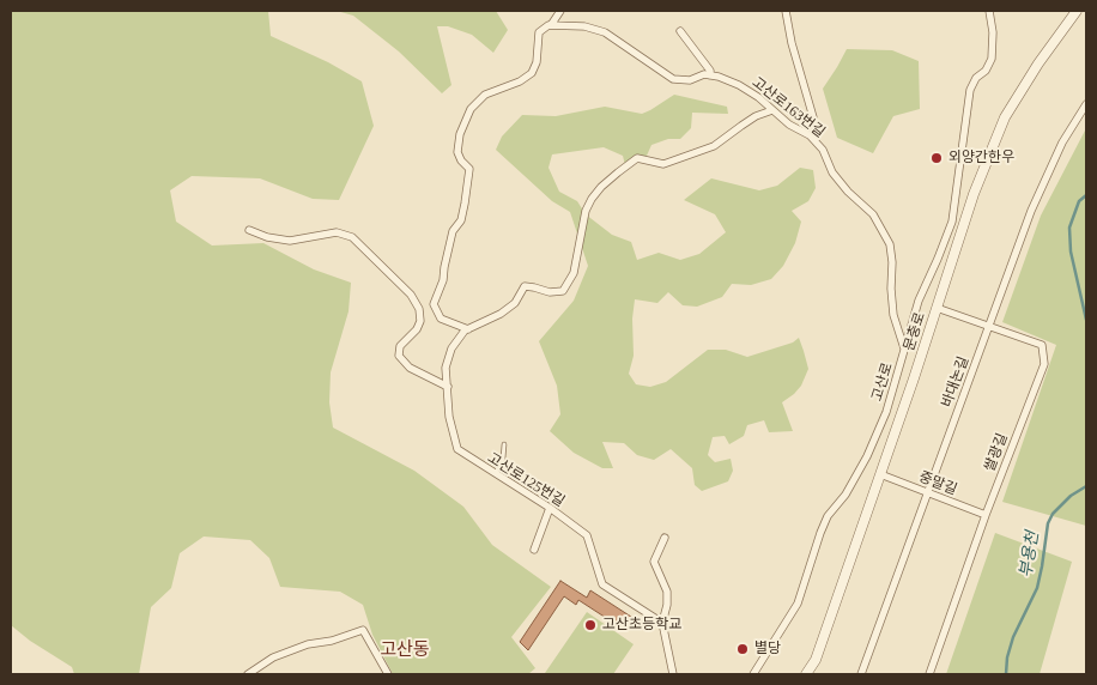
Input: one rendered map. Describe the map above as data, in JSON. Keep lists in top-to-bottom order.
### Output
{
  "streets": {
    "street": [
      "고산로163번길",
      "문충로",
      "고산로",
      "바대논길",
      "쌀광길",
      "고산로125번길",
      "중말길"
    ]
  },
  "crossings": [
    ["고산로163번길", "고산로"],
    ["고산로163번길", "고산로125번길"],
    ["문충로", "쌀광길"],
    ["문충로", "중말길"],
    ["바대논길", "쌀광길"],
    ["바대논길", "중말길"],
    ["쌀광길", "중말길"]
  ],
  "districts": ["고산동"],
  "water": ["부용천"],
  "places": ["외양간한우", "고산초등학교", "별당"]
}
